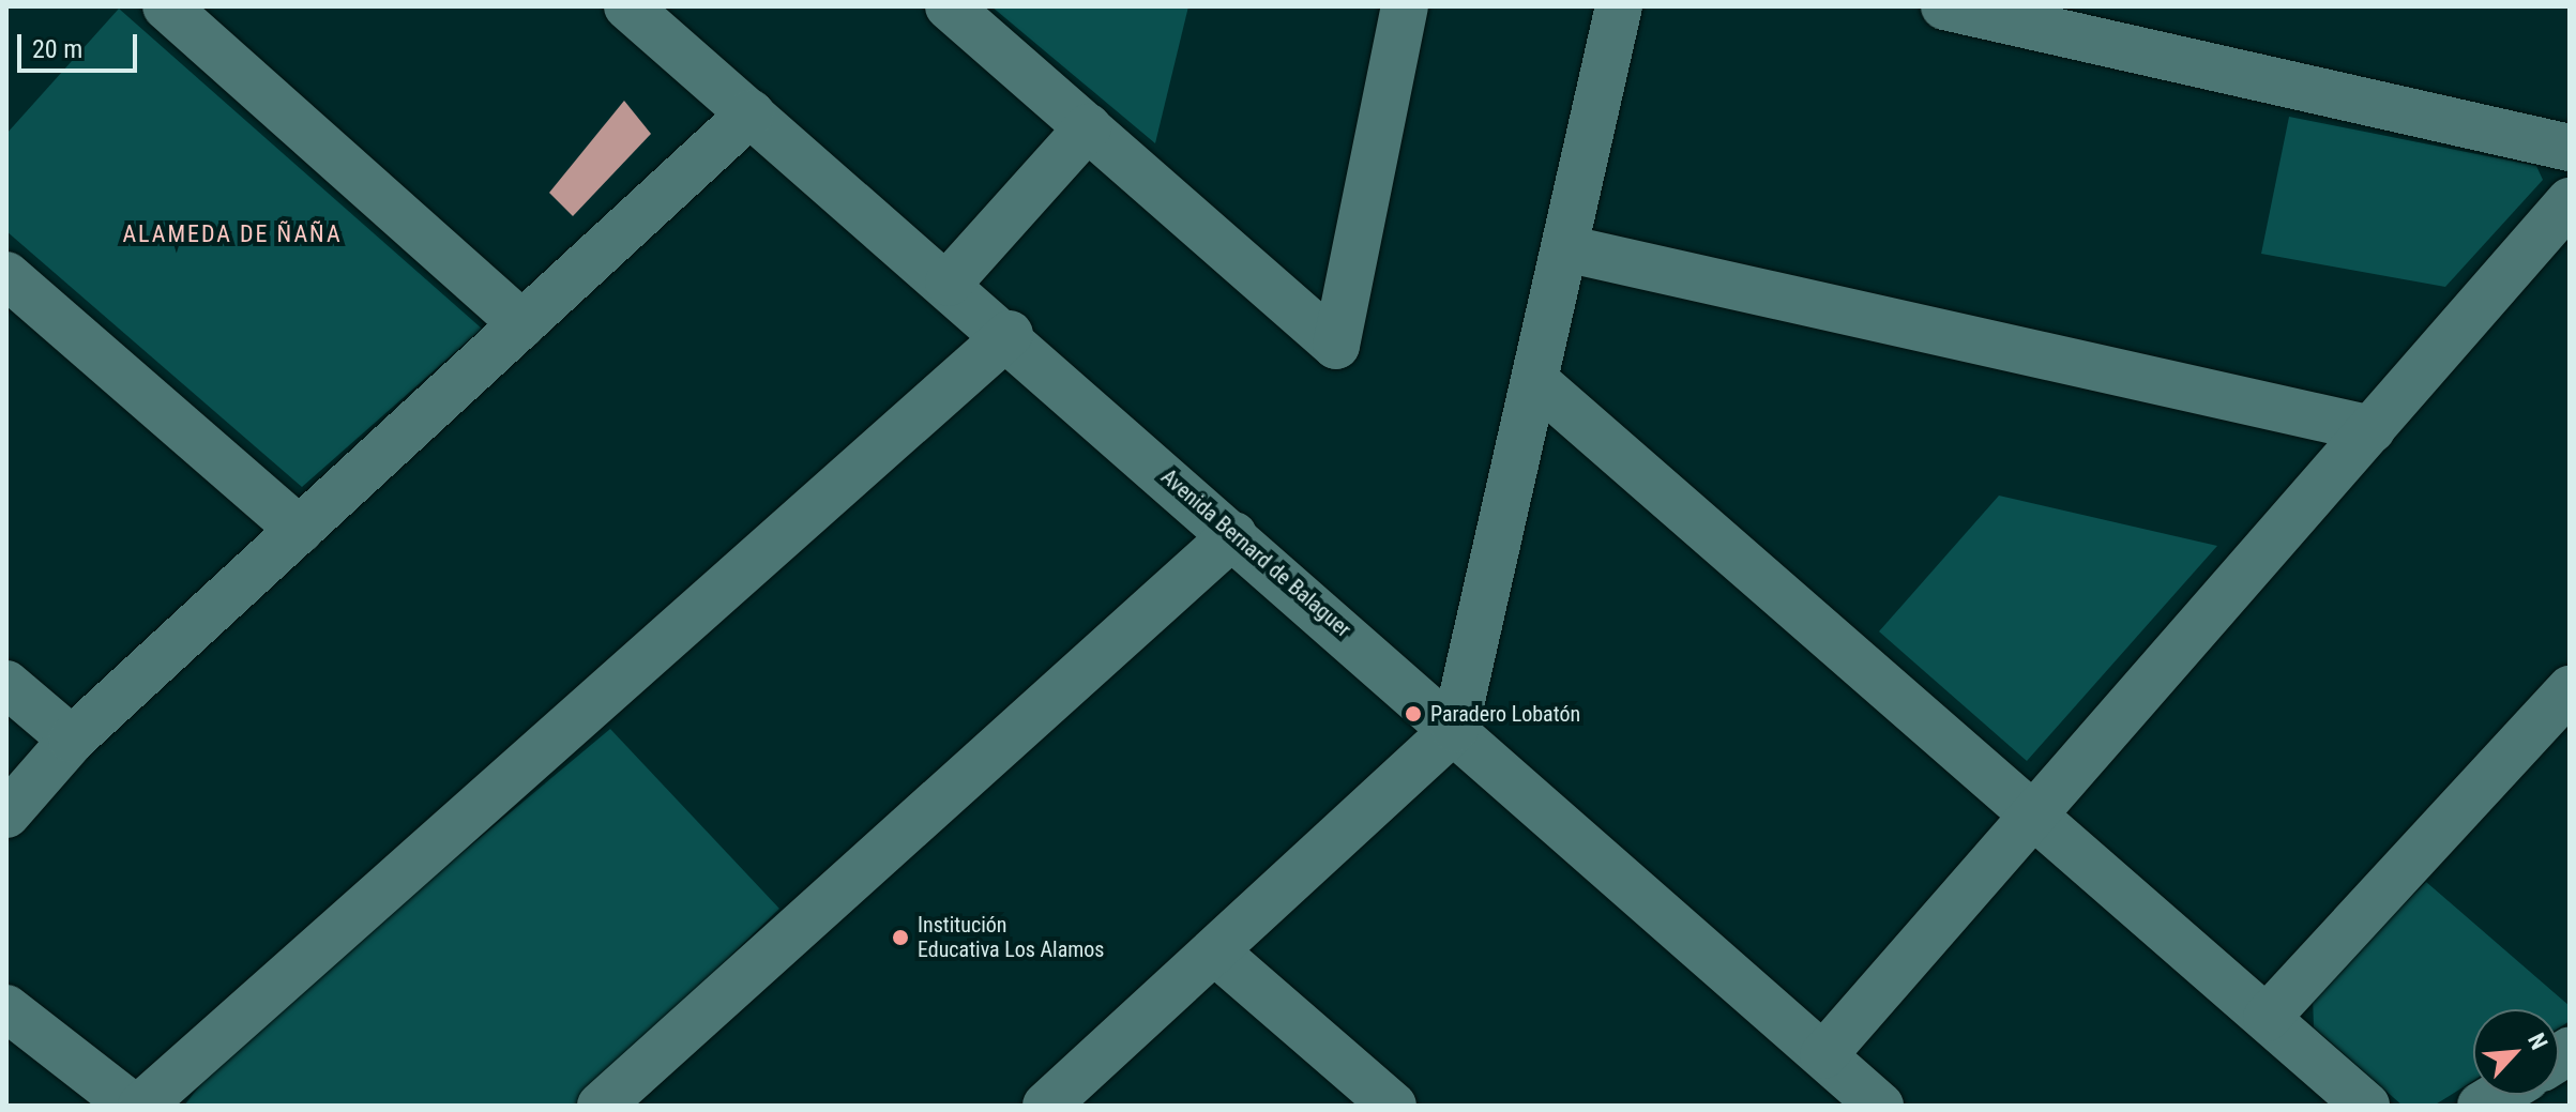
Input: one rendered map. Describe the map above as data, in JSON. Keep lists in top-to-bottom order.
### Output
{
  "streets": {
    "street": ["Avenida Bernard de Balaguer"]
  },
  "districts": ["ALAMEDA DE ÑAÑA"],
  "places": ["Paradero Lobatón", "Institución Educativa Los Alamos"],
  "scale_bar": "20 m",
  "north": "top right"
}
